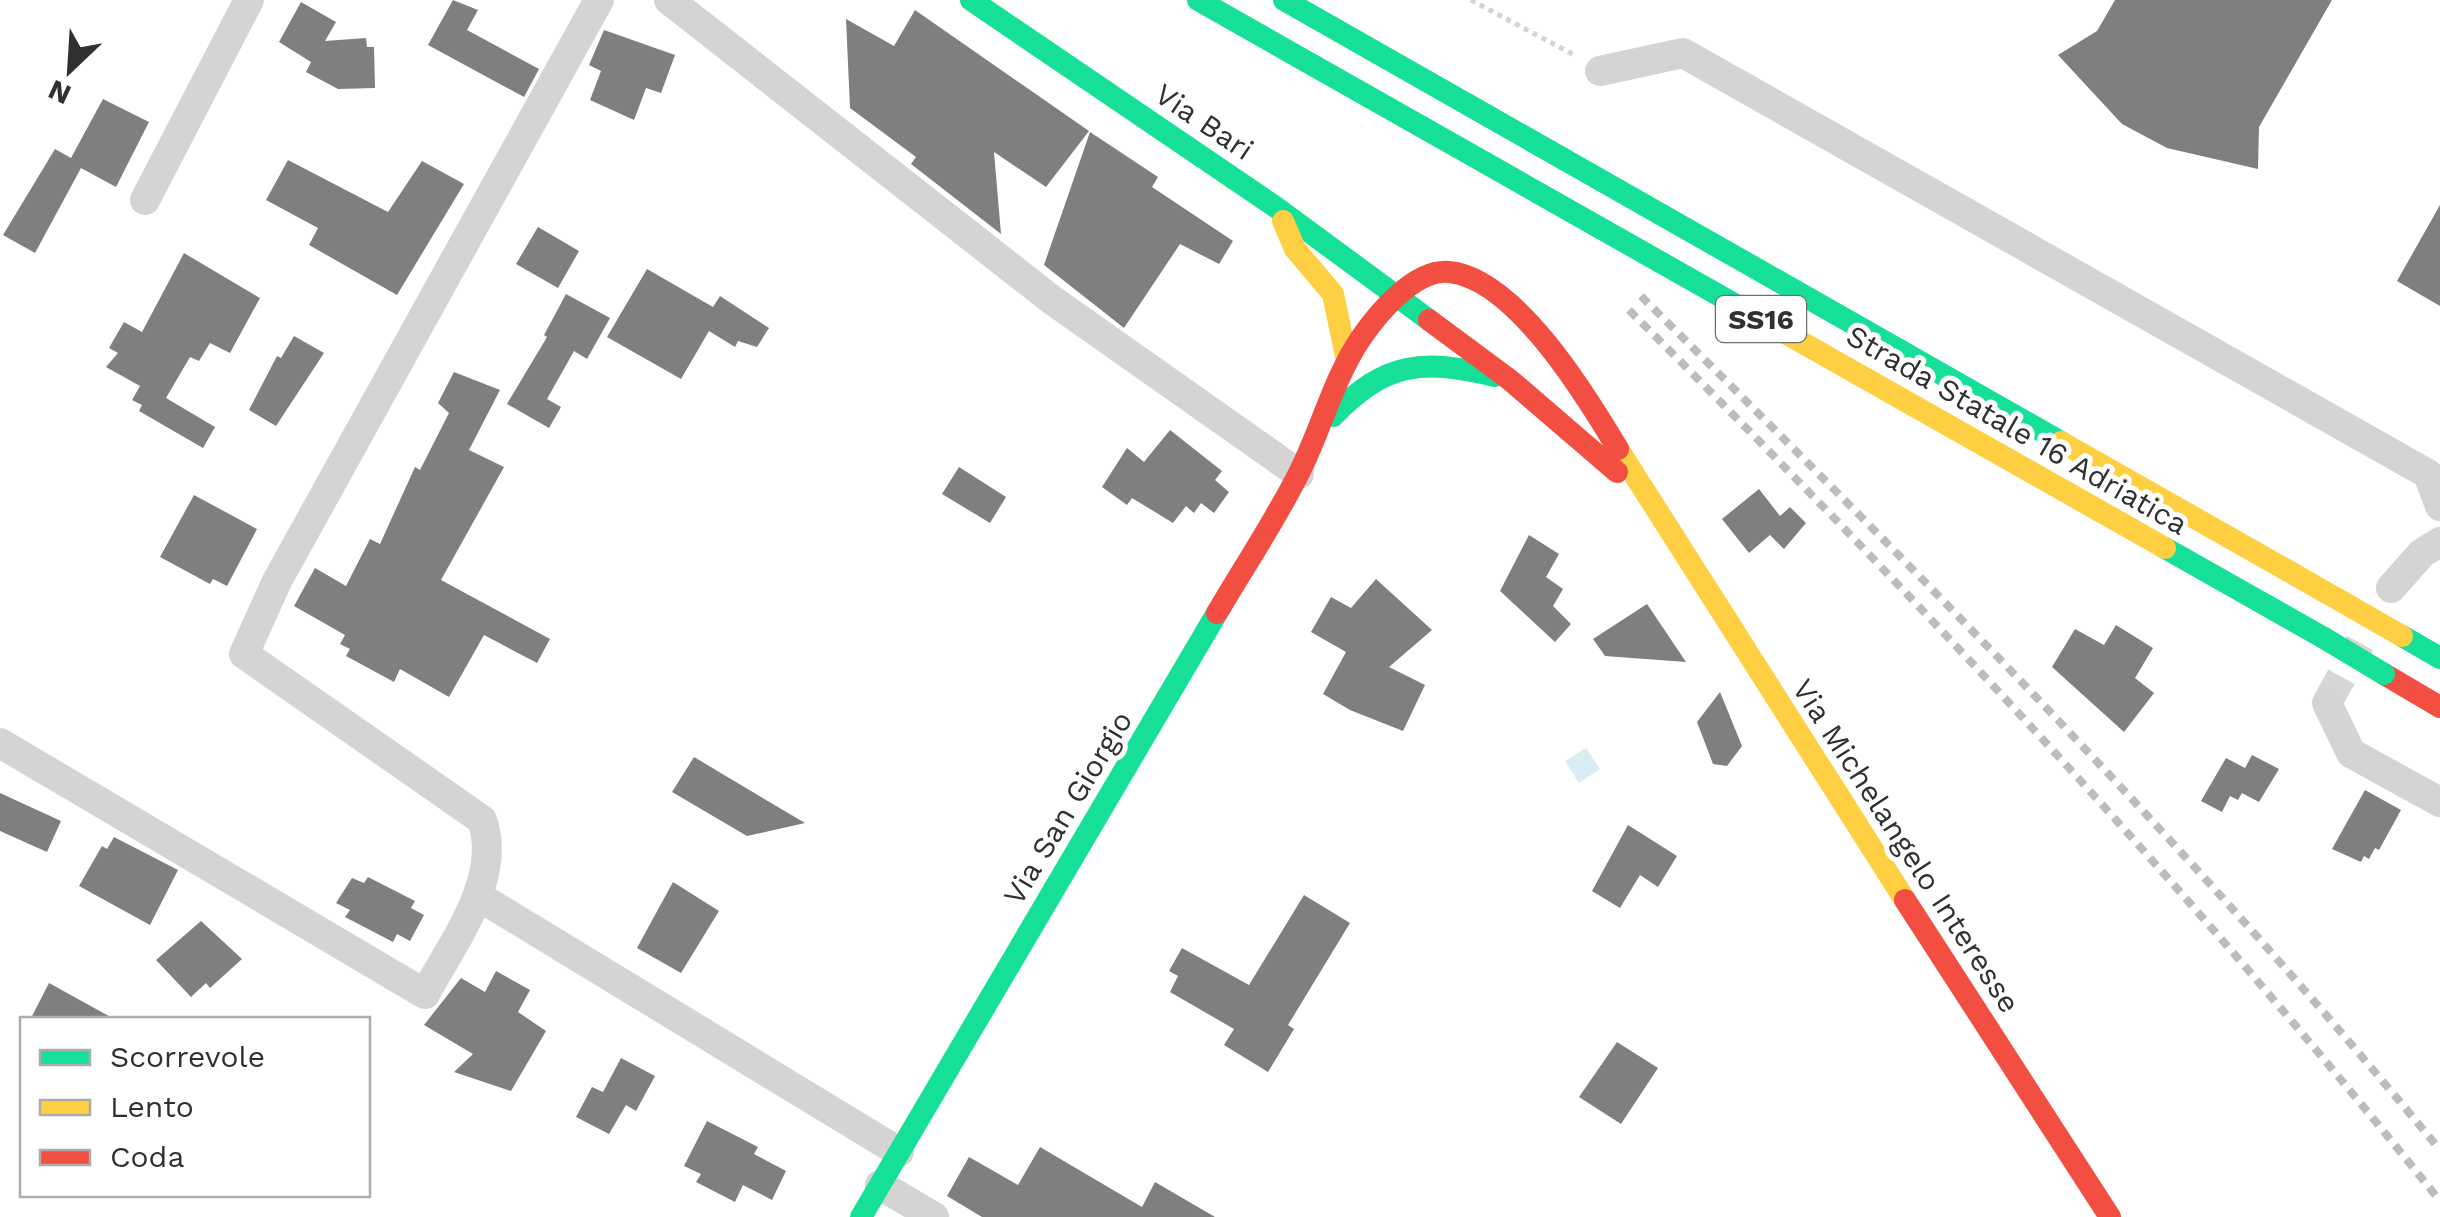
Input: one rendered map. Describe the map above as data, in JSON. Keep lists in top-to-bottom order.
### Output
{
  "streets": {
    "main road": [
      "Via Bari",
      "SS16",
      "Strada Statale 16 Adriatica",
      "Via San Giorgio",
      "Via Michelangelo Interesse"
    ]
  },
  "crossings": [
    ["Via Bari", "Via San Giorgio"],
    ["Via Bari", "Via Michelangelo Interesse"],
    ["Via San Giorgio", "Via Michelangelo Interesse"]
  ],
  "legend": ["Scorrevole", "Lento", "Coda"],
  "north": "bottom left"
}
